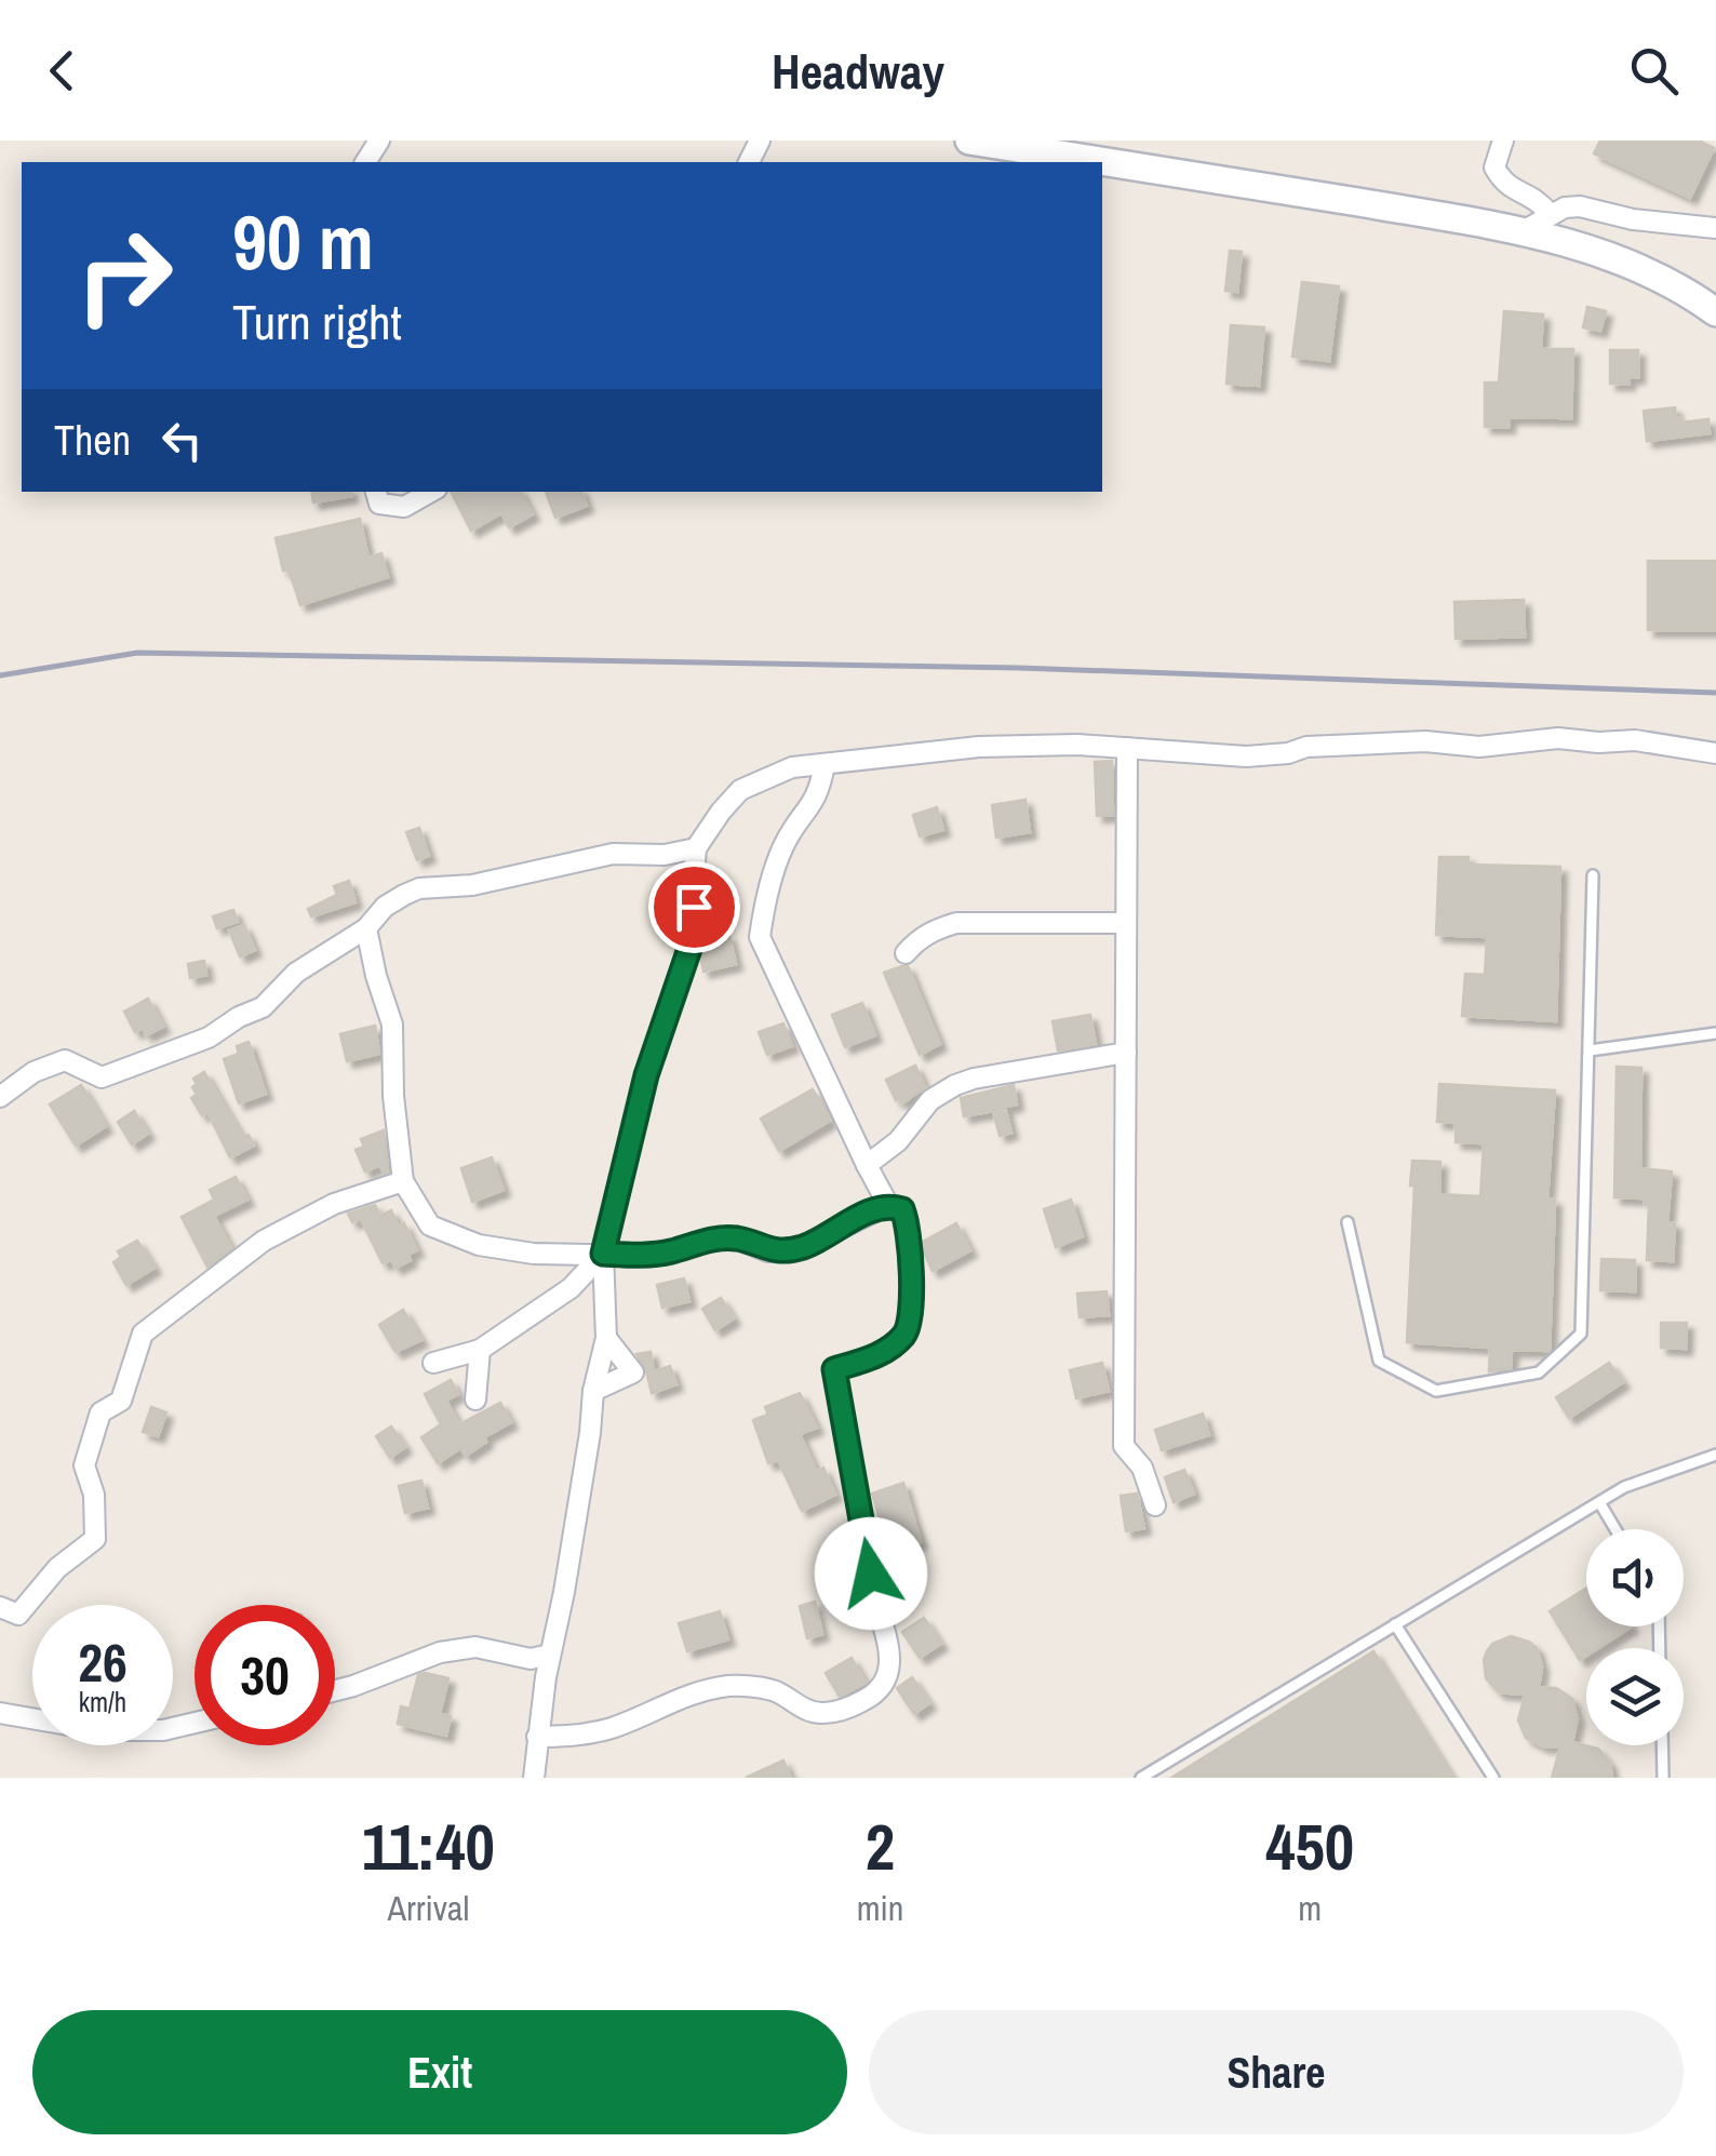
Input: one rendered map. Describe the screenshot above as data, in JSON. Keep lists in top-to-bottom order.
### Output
{
  "page": {
    "header": "Headway",
    "turn": ["90 m", "Turn right"],
    "then": "Then",
    "speed": "26 km/h",
    "limit": "30",
    "eta": [
      "11:40",
      "Arrival",
      "2",
      "min",
      "450",
      "m"
    ],
    "buttons": ["Exit", "Share"]
  }
}
